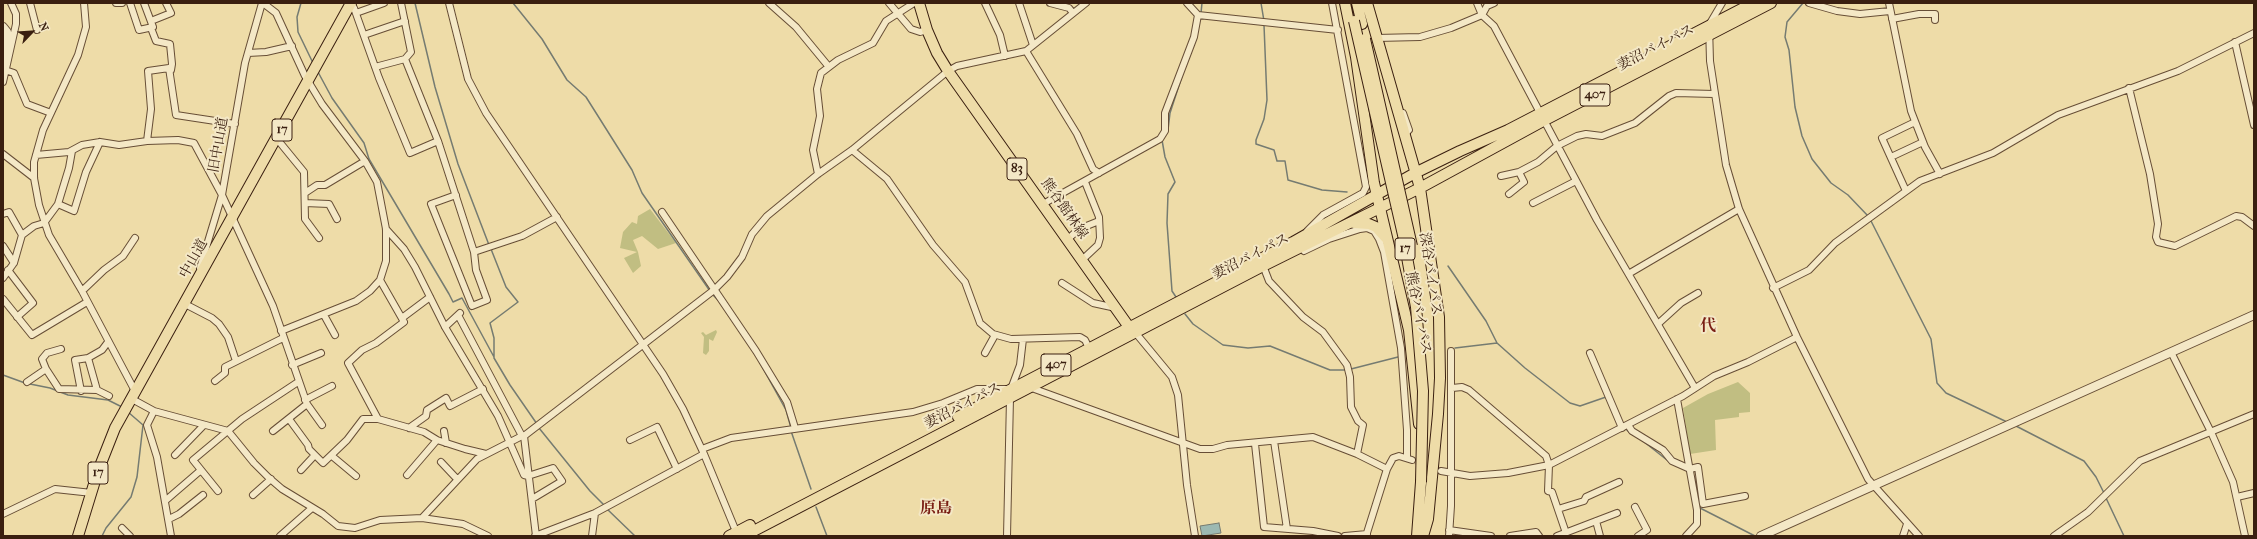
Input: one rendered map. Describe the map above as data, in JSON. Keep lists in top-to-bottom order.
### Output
{
  "streets": {
    "main road": [
      "妻沼バイパス",
      "407",
      "17",
      "83",
      "熊谷館林線",
      "中山道",
      "深谷バイパス",
      "熊谷バイパス"
    ],
    "street": ["旧中山道"]
  },
  "crossings": [
    ["妻沼バイパス", "17"],
    ["妻沼バイパス", "熊谷館林線"],
    ["妻沼バイパス", "熊谷バイパス"],
    ["17", "熊谷バイパス"],
    ["旧中山道", "中山道"],
    ["深谷バイパス", "熊谷バイパス"]
  ],
  "districts": ["代", "原島"],
  "north": "top right"
}
